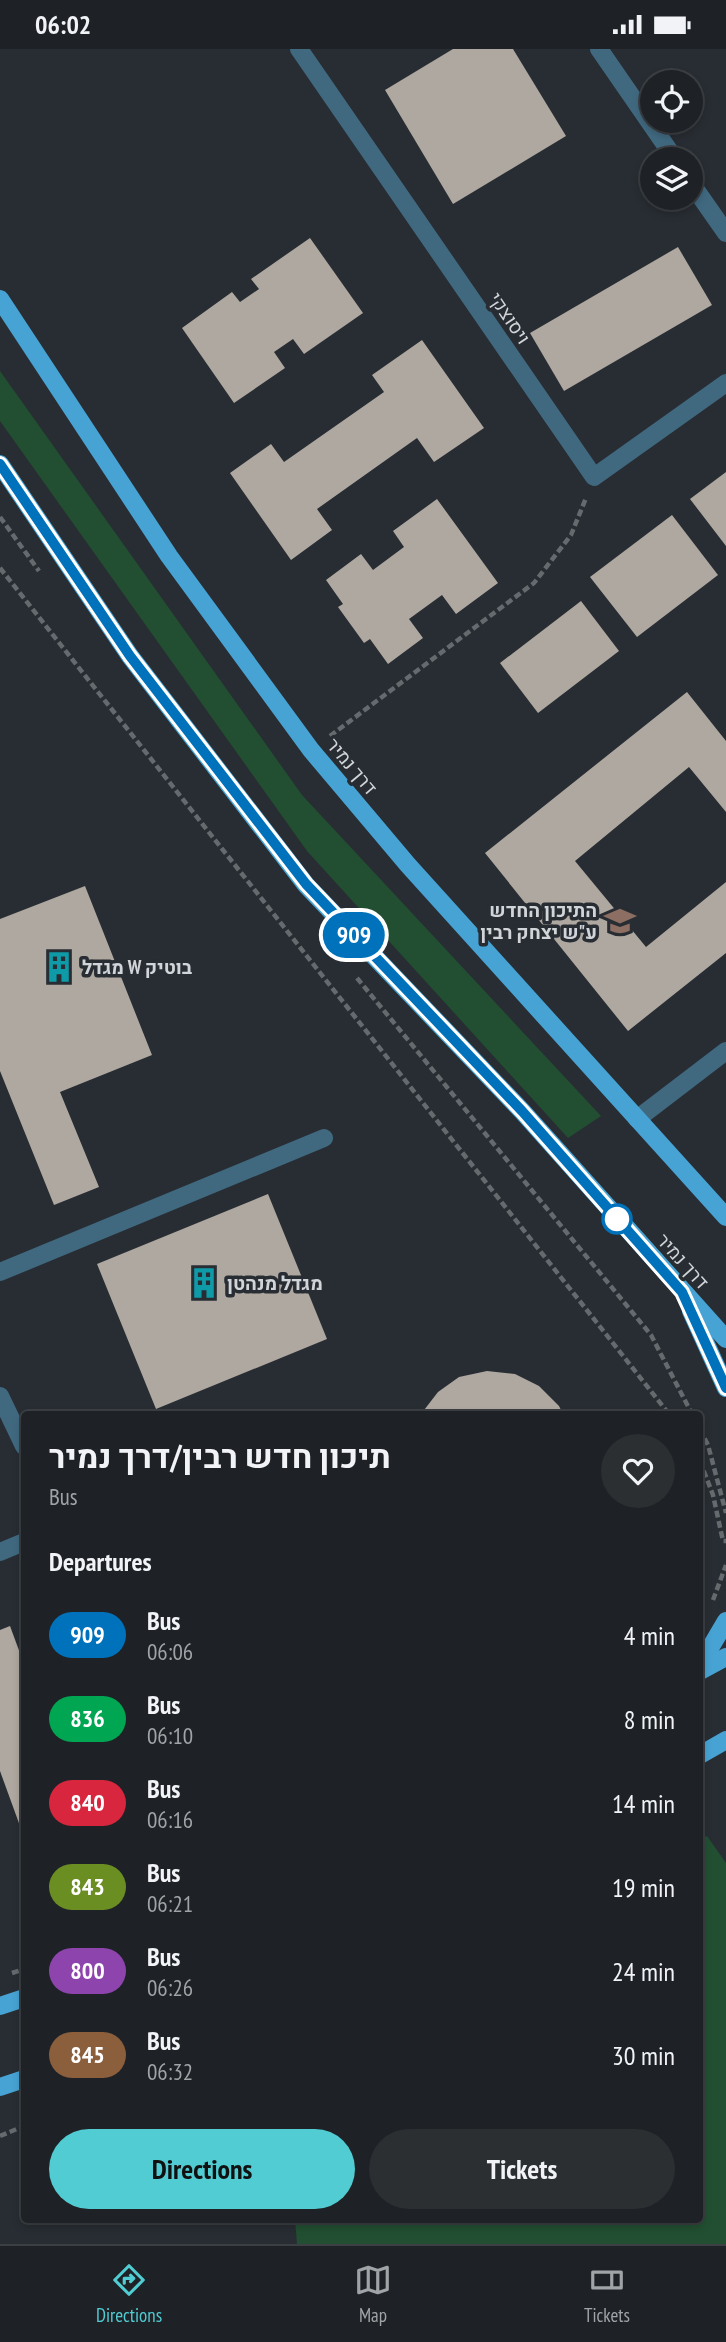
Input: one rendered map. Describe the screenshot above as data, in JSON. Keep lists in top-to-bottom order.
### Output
{
  "streets": {
    "main road": ["דרך נמיר"],
    "street": ["ויסוצקי"]
  },
  "places": {
    "school or university": ["התיכון החדש ע\"ש יצחק רבין"],
    "building": ["מגדל W בוטיק", "מגדל מנהטן"]
  },
  "lines": ["bus line 909"],
  "page": {
    "status": "06:02",
    "on_map": "909",
    "heading": [
      ["תיכון חדש רבין/דרך נמיר", "Bus"],
      "Departures"
    ],
    "list": [
      {
        "mark": "909",
        "name": "Bus",
        "note": "06:06",
        "value": "4 min"
      },
      {
        "mark": "836",
        "name": "Bus",
        "note": "06:10",
        "value": "8 min"
      },
      {
        "mark": "840",
        "name": "Bus",
        "note": "06:16",
        "value": "14 min"
      },
      {
        "mark": "843",
        "name": "Bus",
        "note": "06:21",
        "value": "19 min"
      },
      {
        "mark": "800",
        "name": "Bus",
        "note": "06:26",
        "value": "24 min"
      },
      {
        "mark": "845",
        "name": "Bus",
        "note": "06:32",
        "value": "30 min"
      }
    ],
    "buttons": ["Directions", "Tickets"],
    "tabs": ["Directions", "Map", "Tickets"]
  }
}
